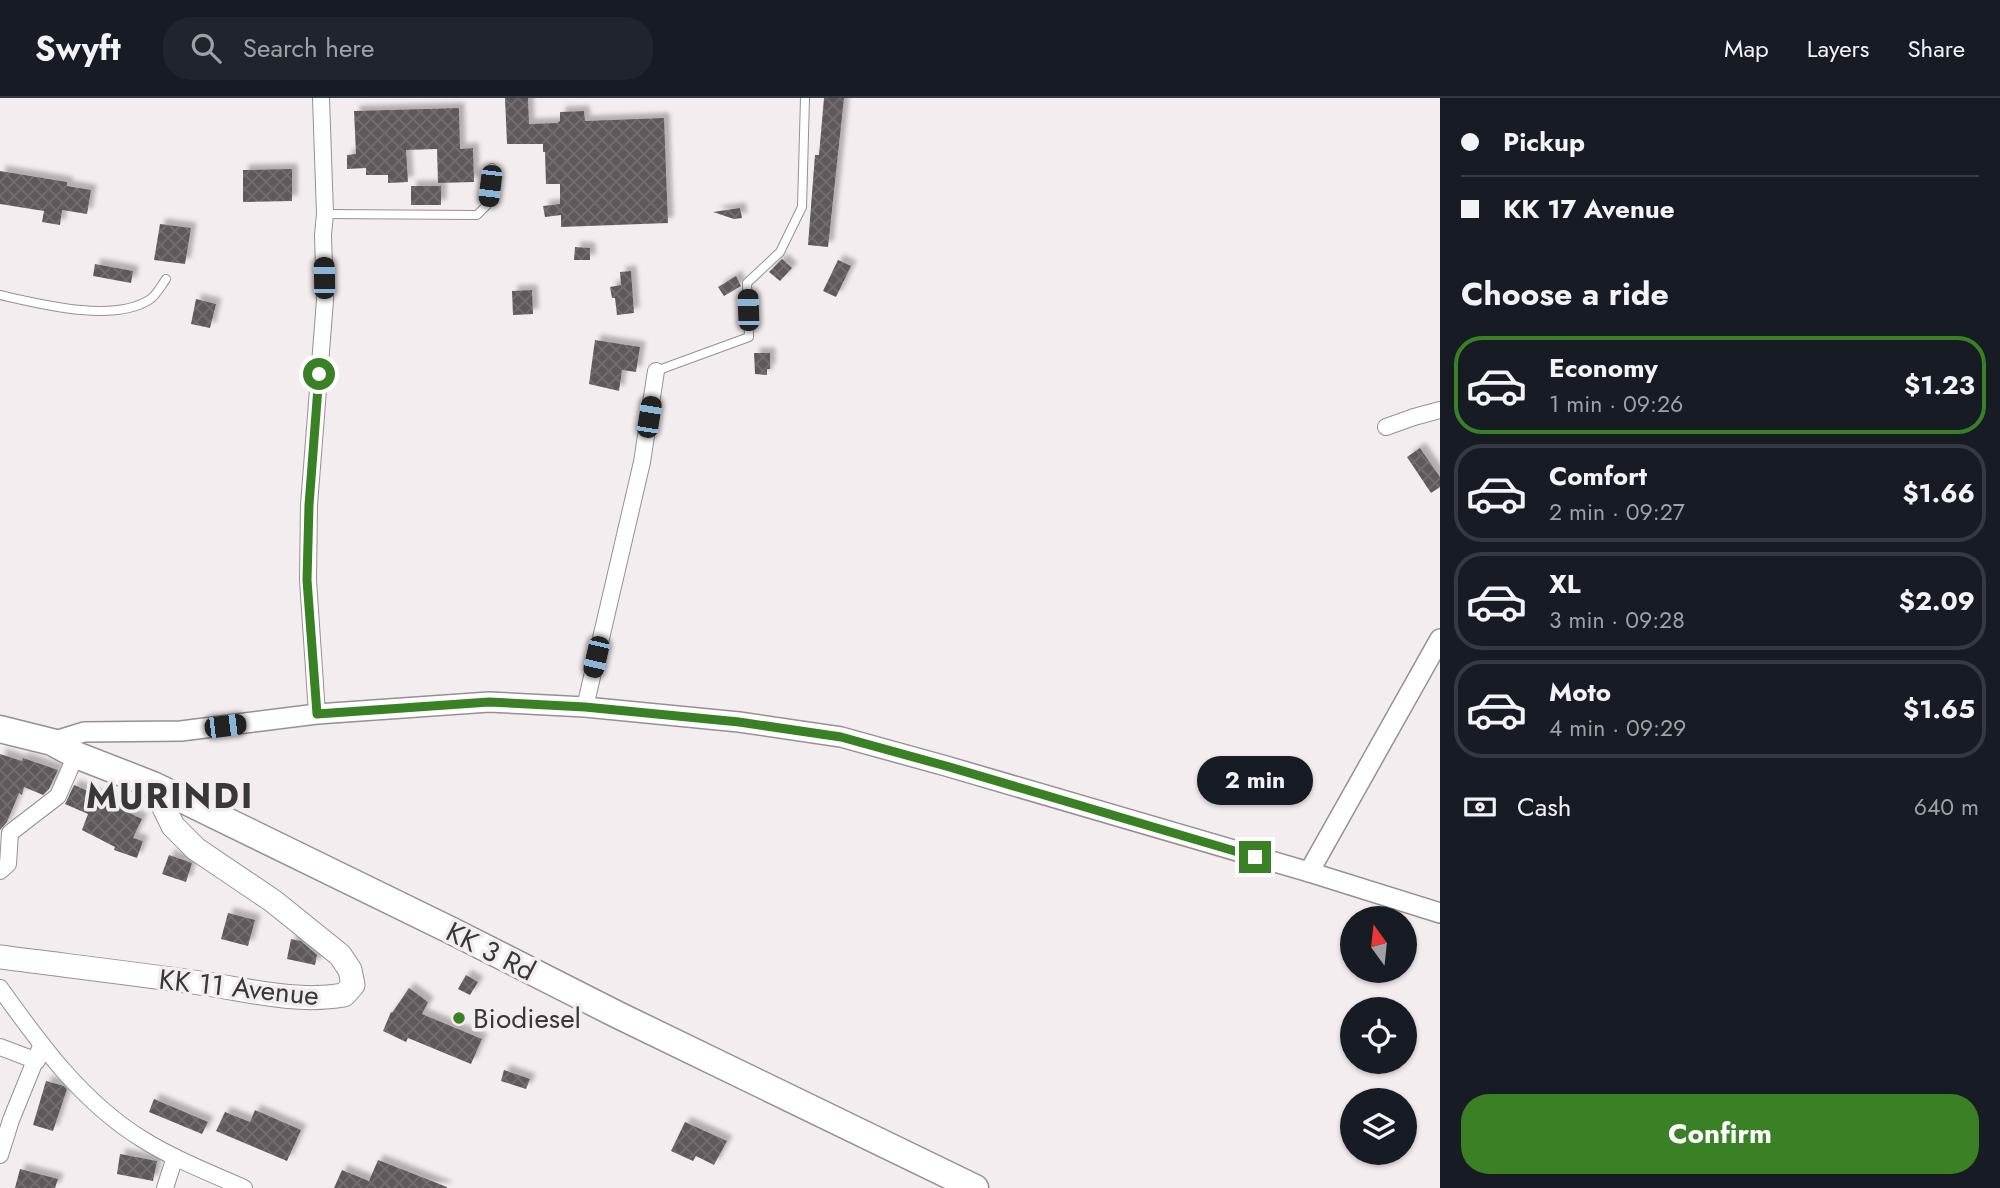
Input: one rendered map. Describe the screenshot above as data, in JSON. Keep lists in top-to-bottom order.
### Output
{
  "streets": {
    "highway": ["KK 3 Rd"],
    "main road": ["KK 11 Avenue"]
  },
  "crossings": [
    ["KK 3 Rd", "KK 11 Avenue"]
  ],
  "districts": ["MURINDI"],
  "places": ["Biodiesel"],
  "north": "top",
  "page": {
    "header": "Swyft",
    "search": "Search here",
    "nav": ["Map", "Layers", "Share"],
    "banner": ["Pickup", "KK 17 Avenue"],
    "heading": "Choose a ride",
    "list": [
      {
        "name": "Economy",
        "note": "1 min · 09:26",
        "value": "$1.23"
      },
      {
        "name": "Comfort",
        "note": "2 min · 09:27",
        "value": "$1.66"
      },
      {
        "name": "XL",
        "note": "3 min · 09:28",
        "value": "$2.09"
      },
      {
        "name": "Moto",
        "note": "4 min · 09:29",
        "value": "$1.65"
      }
    ],
    "bubble": "2 min",
    "pay": ["Cash", "640 m"],
    "buttons": "Confirm"
  }
}
